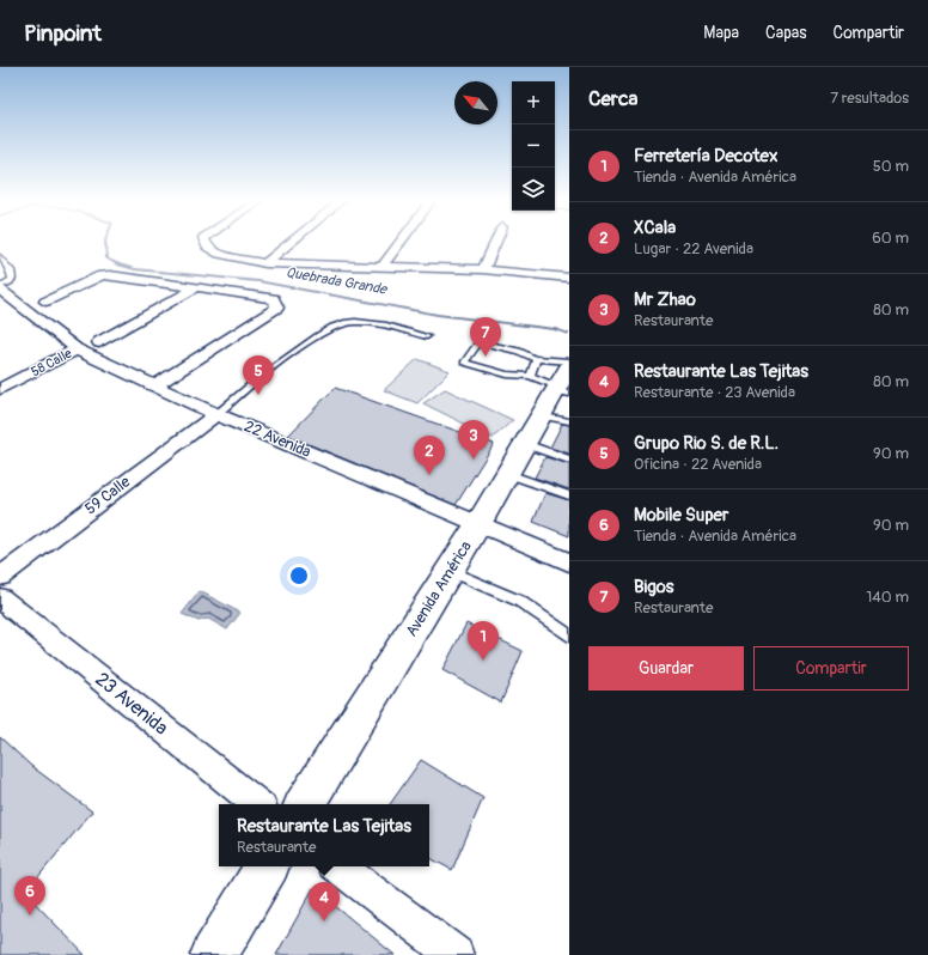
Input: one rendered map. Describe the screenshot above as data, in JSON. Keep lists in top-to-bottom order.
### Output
{
  "streets": {
    "main road": ["Avenida América"],
    "street": [
      "58 Calle",
      "22 Avenida",
      "59 Calle",
      "23 Avenida"
    ]
  },
  "crossings": [
    ["58 Calle", "22 Avenida"],
    ["22 Avenida", "59 Calle"],
    ["22 Avenida", "Avenida América"]
  ],
  "water": ["Quebrada Grande"],
  "north": "top left",
  "page": {
    "header": "Pinpoint",
    "nav": ["Mapa", "Capas", "Compartir"],
    "heading": ["Cerca", "7 resultados"],
    "map_buttons": ["+", "−"],
    "list": [
      {
        "mark": "1",
        "name": "Ferretería Decotex",
        "note": "Tienda · Avenida América",
        "value": "50 m"
      },
      {
        "mark": "2",
        "name": "XCala",
        "note": "Lugar · 22 Avenida",
        "value": "60 m"
      },
      {
        "mark": "3",
        "name": "Mr Zhao",
        "note": "Restaurante",
        "value": "80 m"
      },
      {
        "mark": "4",
        "name": "Restaurante Las Tejitas",
        "note": "Restaurante · 23 Avenida",
        "value": "80 m"
      },
      {
        "mark": "5",
        "name": "Grupo Rio S. de R.L.",
        "note": "Oficina · 22 Avenida",
        "value": "90 m"
      },
      {
        "mark": "6",
        "name": "Mobile Super",
        "note": "Tienda · Avenida América",
        "value": "90 m"
      },
      {
        "mark": "7",
        "name": "Bigos",
        "note": "Restaurante",
        "value": "140 m"
      }
    ],
    "pins": [
      "7",
      "5",
      "3",
      "2",
      "1",
      "6",
      "4"
    ],
    "buttons": ["Guardar", "Compartir"],
    "popup": ["Restaurante Las Tejitas", "Restaurante"]
  }
}
